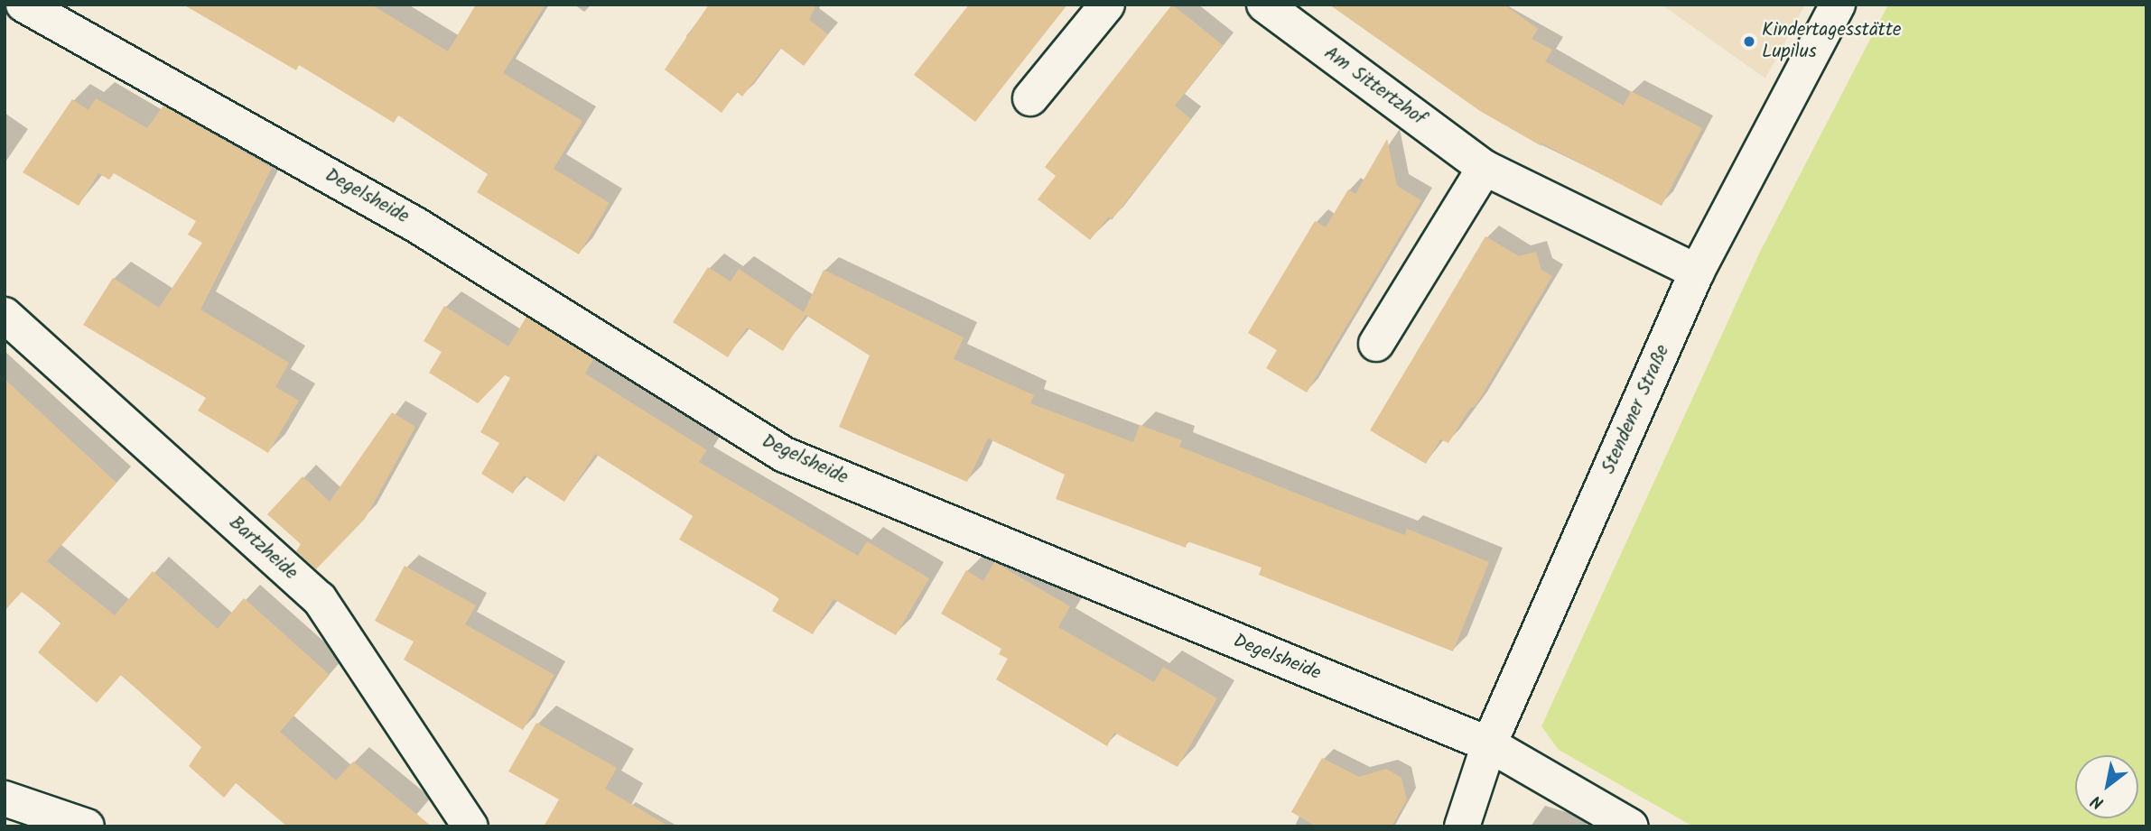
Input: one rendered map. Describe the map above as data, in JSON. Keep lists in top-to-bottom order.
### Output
{
  "streets": {
    "street": [
      "Am Sittertzhof",
      "Degelsheide",
      "Stendener Straße",
      "Bartzheide"
    ]
  },
  "crossings": [
    ["Am Sittertzhof", "Stendener Straße"],
    ["Degelsheide", "Stendener Straße"]
  ],
  "places": ["Kindertagesstätte Lupilus"],
  "north": "bottom left"
}
